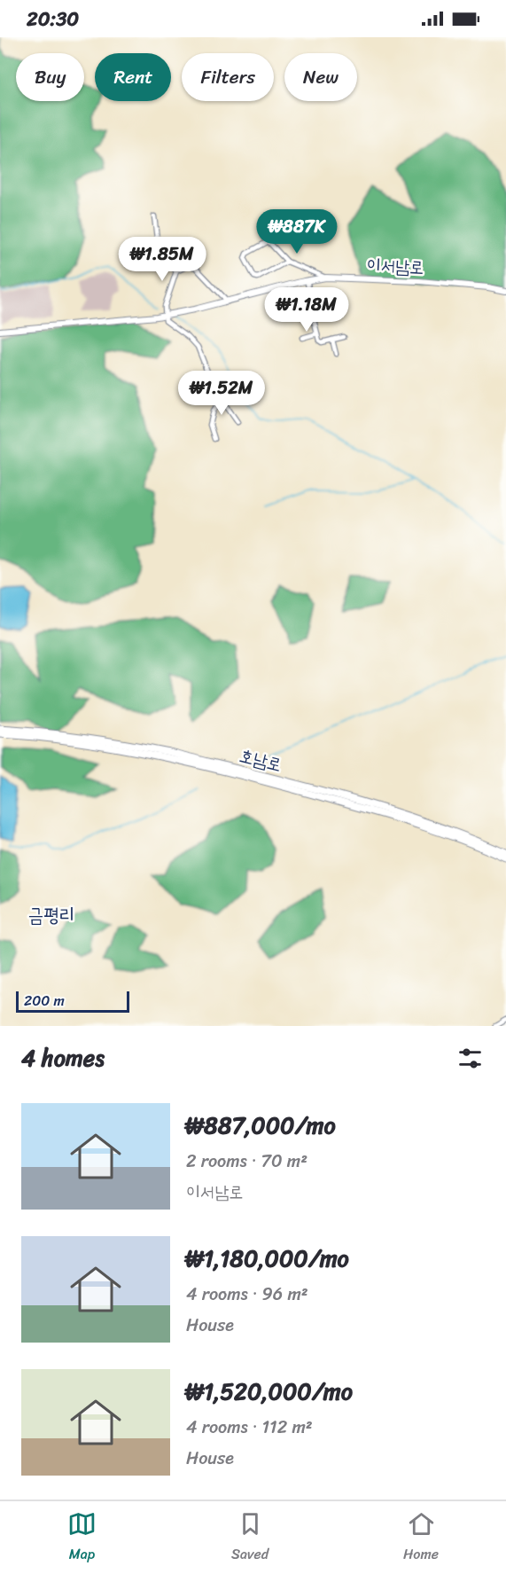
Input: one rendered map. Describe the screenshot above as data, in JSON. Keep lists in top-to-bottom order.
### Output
{
  "streets": {
    "highway": ["호남로"],
    "main road": ["이서남로"]
  },
  "districts": ["금평리"],
  "scale_bar": "200 m",
  "page": {
    "status": "20:30",
    "chip": [
      "Buy",
      "Rent",
      "Filters",
      "New"
    ],
    "price": [
      "₩887K",
      "₩1.85M",
      "₩1.18M",
      "₩1.52M"
    ],
    "scale": "200 m",
    "heading": "4 homes",
    "list": [
      {
        "name": "₩887,000/mo",
        "note": "2 rooms · 70 m² · 이서남로"
      },
      {
        "name": "₩1,180,000/mo",
        "note": "4 rooms · 96 m² · House"
      },
      {
        "name": "₩1,520,000/mo",
        "note": "4 rooms · 112 m² · House"
      }
    ],
    "tabs": ["Map", "Saved", "Home"]
  }
}
